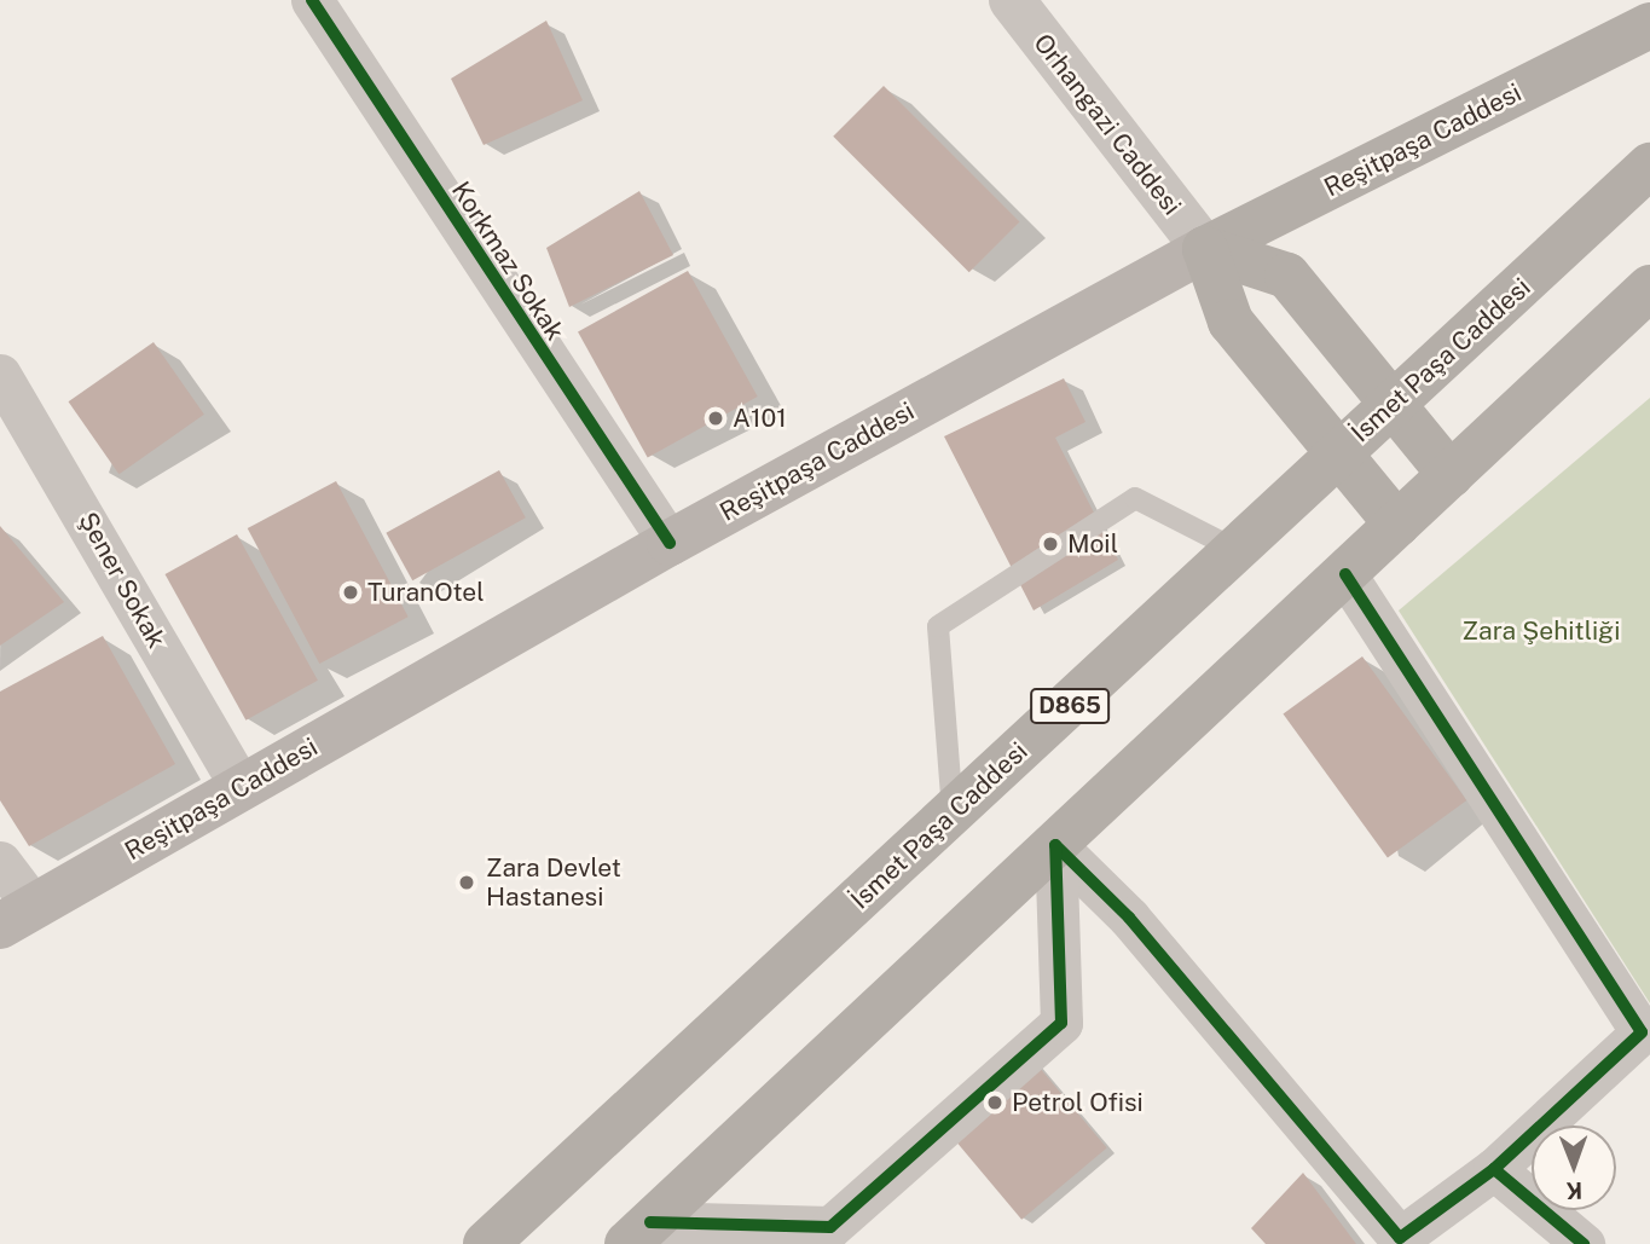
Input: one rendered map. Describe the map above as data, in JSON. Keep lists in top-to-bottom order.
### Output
{
  "streets": {
    "highway": [
      "Orhangazi Caddesi",
      "Reşitpaşa Caddesi",
      "İsmet Paşa Caddesi",
      "D865"
    ],
    "street": ["Korkmaz Sokak", "Şener Sokak"]
  },
  "crossings": [
    ["Orhangazi Caddesi", "Reşitpaşa Caddesi"],
    ["Orhangazi Caddesi", "İsmet Paşa Caddesi"],
    ["Reşitpaşa Caddesi", "Korkmaz Sokak"],
    ["Reşitpaşa Caddesi", "Şener Sokak"]
  ],
  "parks": ["Zara Şehitliği"],
  "places": [
    "A101",
    "Moil",
    "TuranOtel",
    "Zara Devlet Hastanesi",
    "Petrol Ofisi"
  ],
  "north": "bottom"
}
